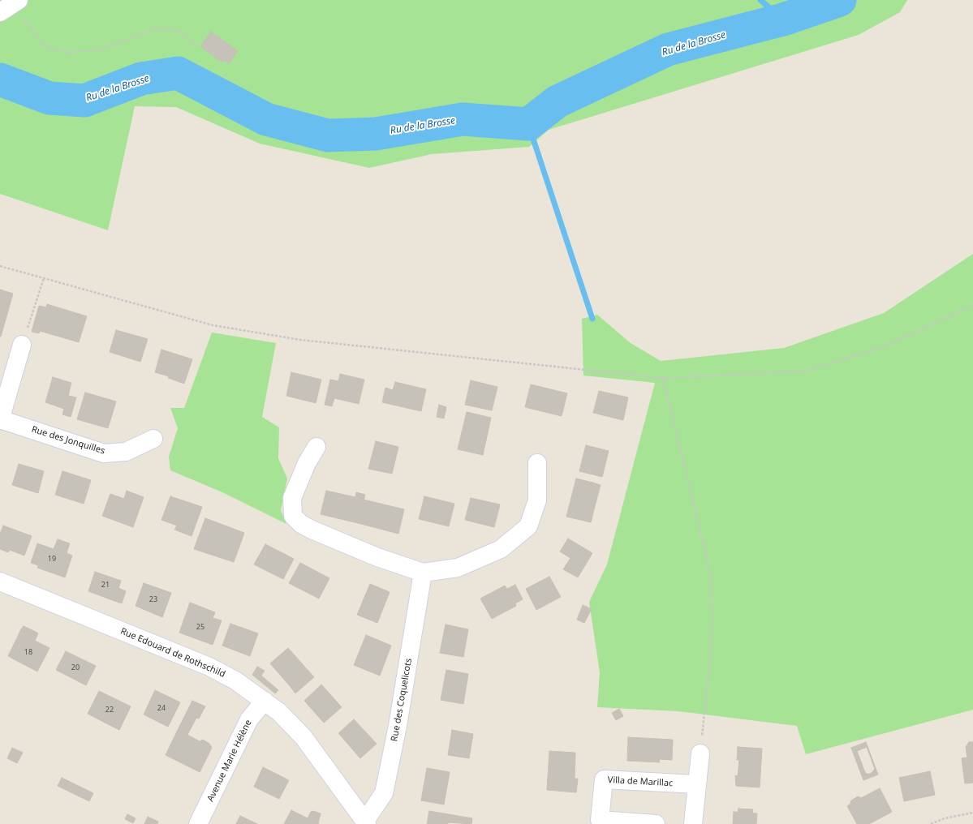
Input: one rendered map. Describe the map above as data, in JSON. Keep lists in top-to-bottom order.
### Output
{
  "streets": {
    "street": [
      "Rue des Jonquilles",
      "Rue Edouard de Rothschild",
      "Rue des Coquelicots",
      "Avenue Marie Hélène",
      "Villa de Marillac"
    ]
  },
  "crossings": [
    ["Rue Edouard de Rothschild", "Rue des Coquelicots"],
    ["Rue Edouard de Rothschild", "Avenue Marie Hélène"]
  ],
  "water": ["Ru de la Brosse"],
  "house_numbers": [
    "19",
    "21",
    "23",
    "25",
    "18",
    "20",
    "24",
    "22"
  ]
}
